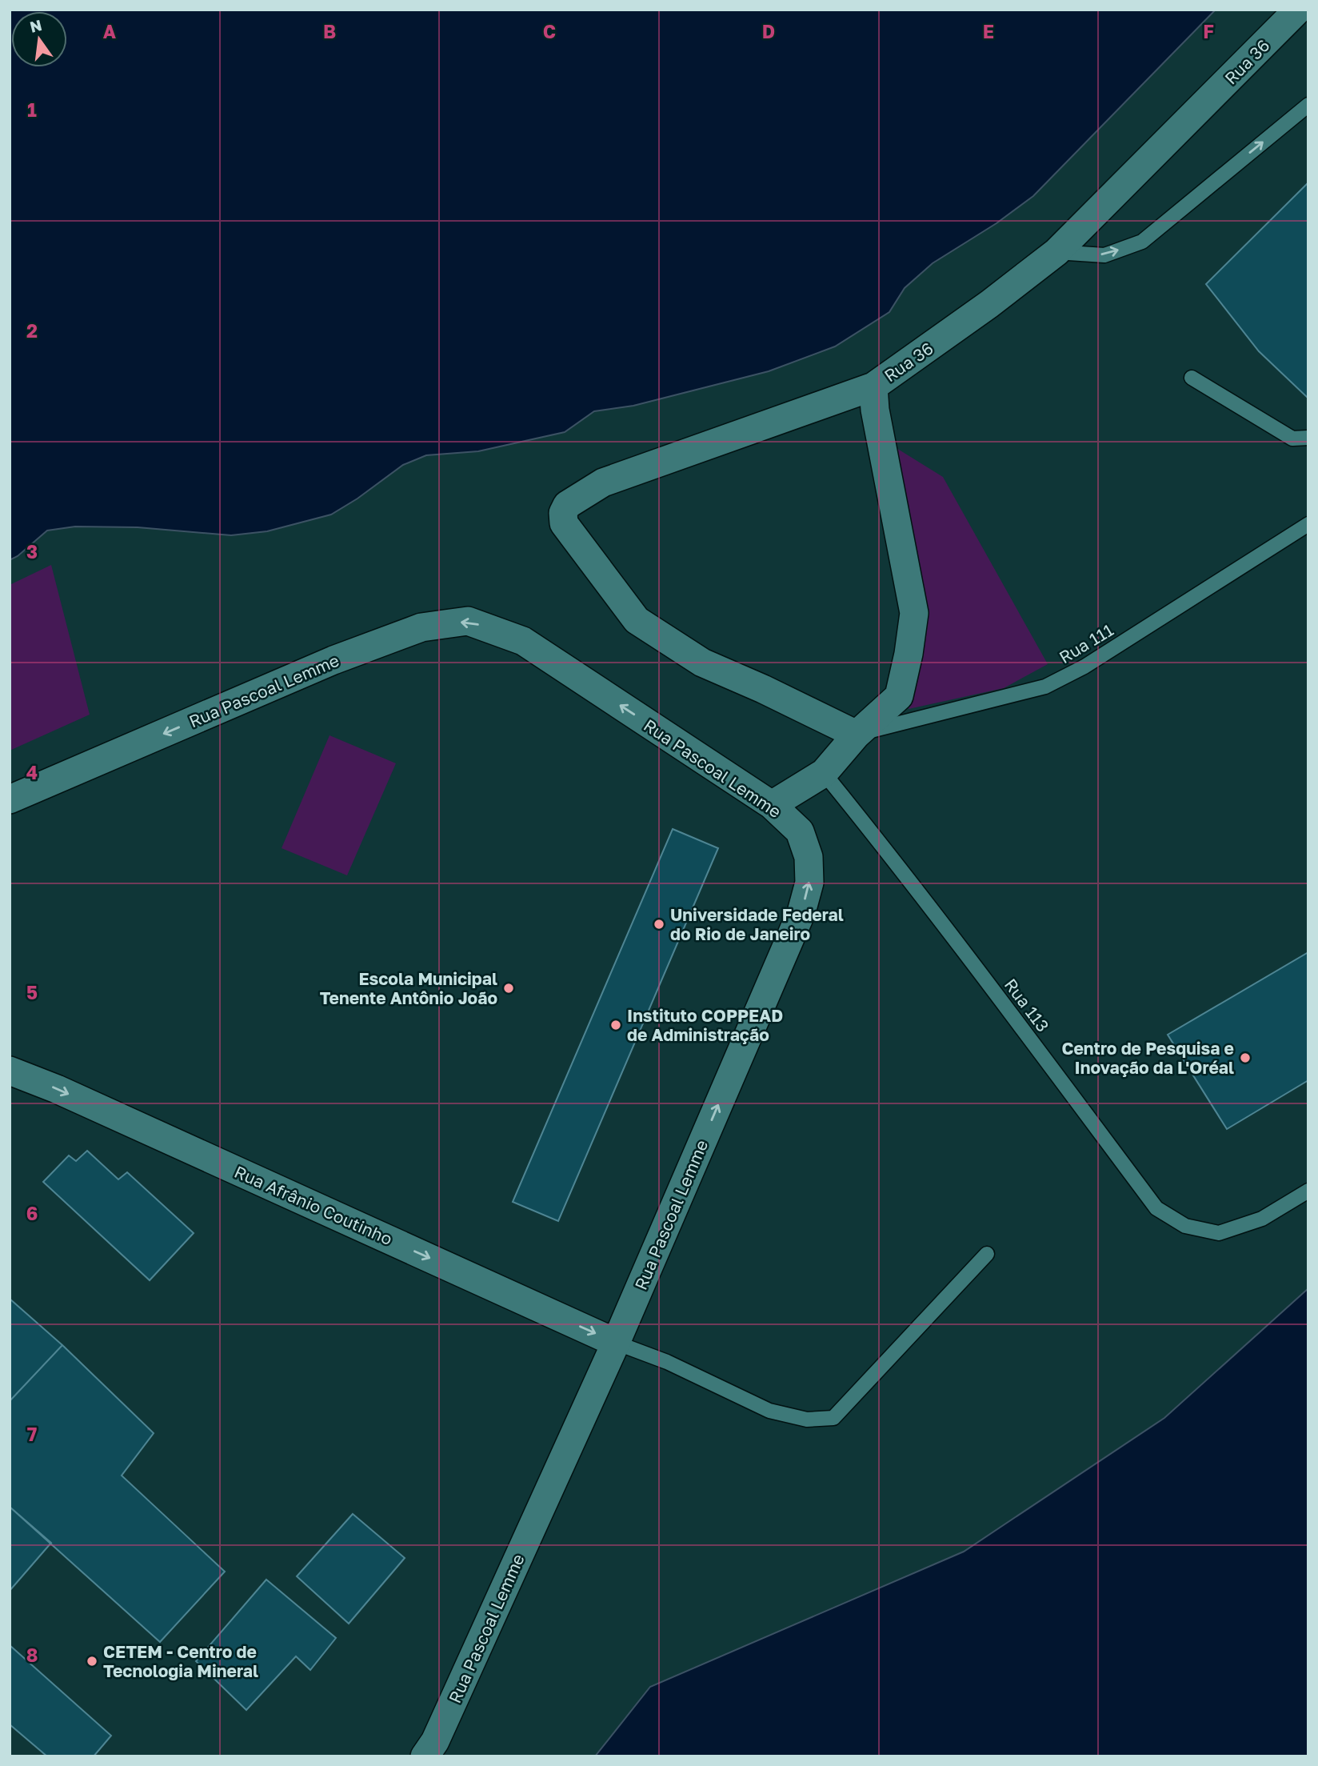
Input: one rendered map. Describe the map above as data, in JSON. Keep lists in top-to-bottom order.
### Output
{
  "streets": {
    "street": ["Rua 36", "Rua Pascoal Lemme", "Rua Afrânio Coutinho"],
    "lane": ["Rua 111", "Rua 113"]
  },
  "crossings": [
    ["Rua 36", "Rua 111"],
    ["Rua 36", "Rua Pascoal Lemme"],
    ["Rua 36", "Rua 113"],
    ["Rua Pascoal Lemme", "Rua Afrânio Coutinho"]
  ],
  "one_way": ["Rua Afrânio Coutinho"],
  "places": [
    "Universidade Federal do Rio de Janeiro",
    "Escola Municipal Tenente Antônio João",
    "Instituto COPPEAD de Administração",
    "Centro de Pesquisa e Inovação da L'Oréal",
    "CETEM - Centro de Tecnologia Mineral"
  ],
  "north": "top",
  "grid": {
    "columns": [
      "A",
      "B",
      "C",
      "D",
      "E",
      "F"
    ],
    "rows": [
      "1",
      "2",
      "3",
      "4",
      "5",
      "6",
      "7",
      "8"
    ]
  }
}
